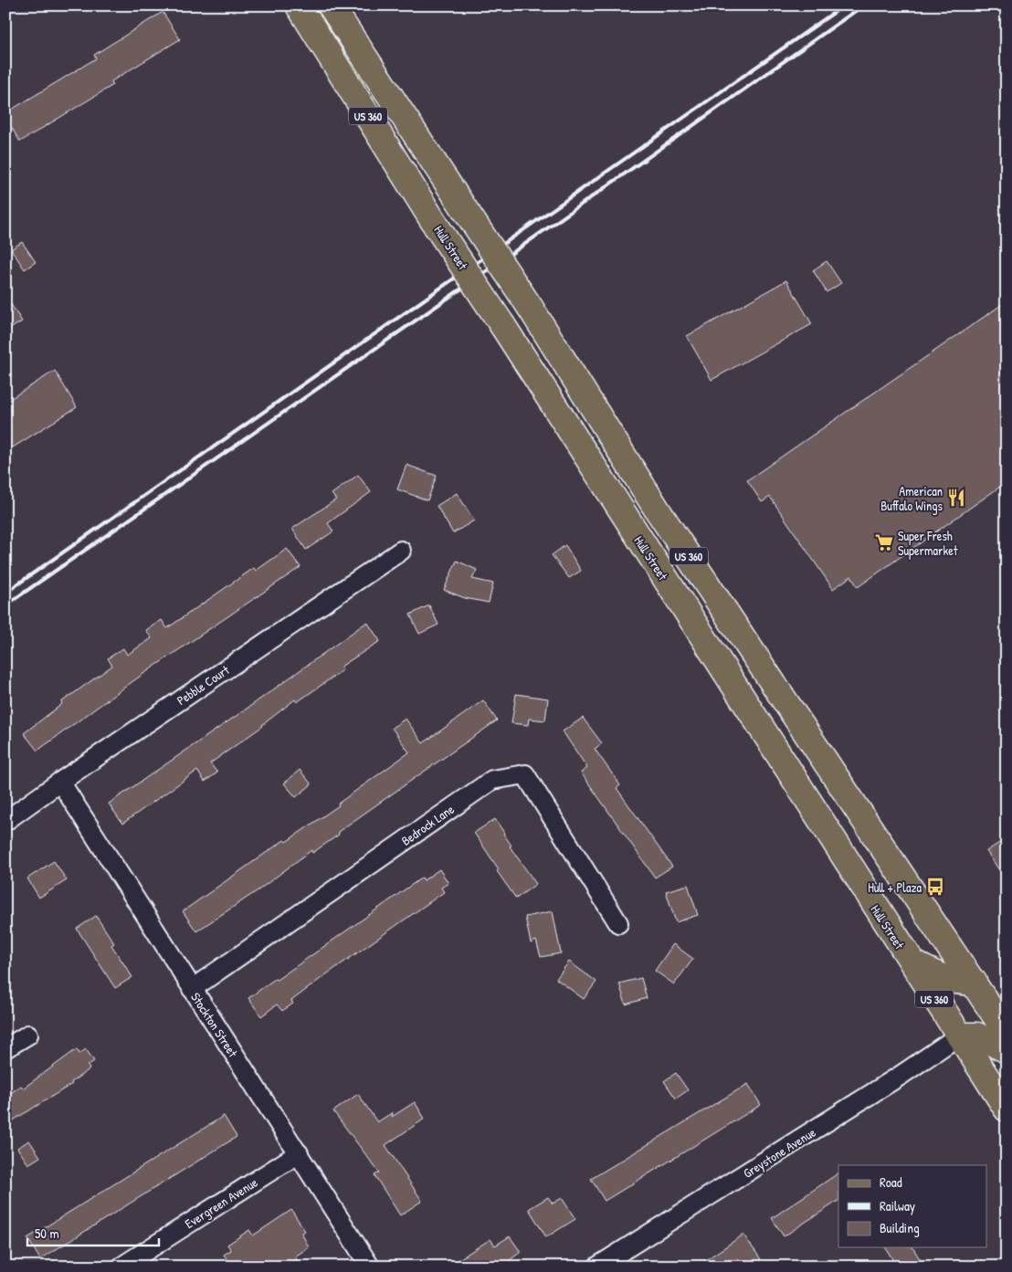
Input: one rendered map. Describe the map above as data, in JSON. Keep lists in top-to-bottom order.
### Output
{
  "streets": {
    "main road": ["US 360", "Hull Street"],
    "street": [
      "Pebble Court",
      "Bedrock Lane",
      "Stockton Street",
      "Greystone Avenue",
      "Evergreen Avenue"
    ]
  },
  "crossings": [
    ["Hull Street", "Greystone Avenue"],
    ["Pebble Court", "Stockton Street"],
    ["Bedrock Lane", "Stockton Street"],
    ["Stockton Street", "Evergreen Avenue"]
  ],
  "places": {
    "restaurant": ["American Buffalo Wings"],
    "supermarket": ["Super Fresh Supermarket"],
    "bus stop": ["Hull + Plaza"]
  },
  "legend": ["Road", "Railway", "Building"],
  "scale_bar": "50 m"
}
